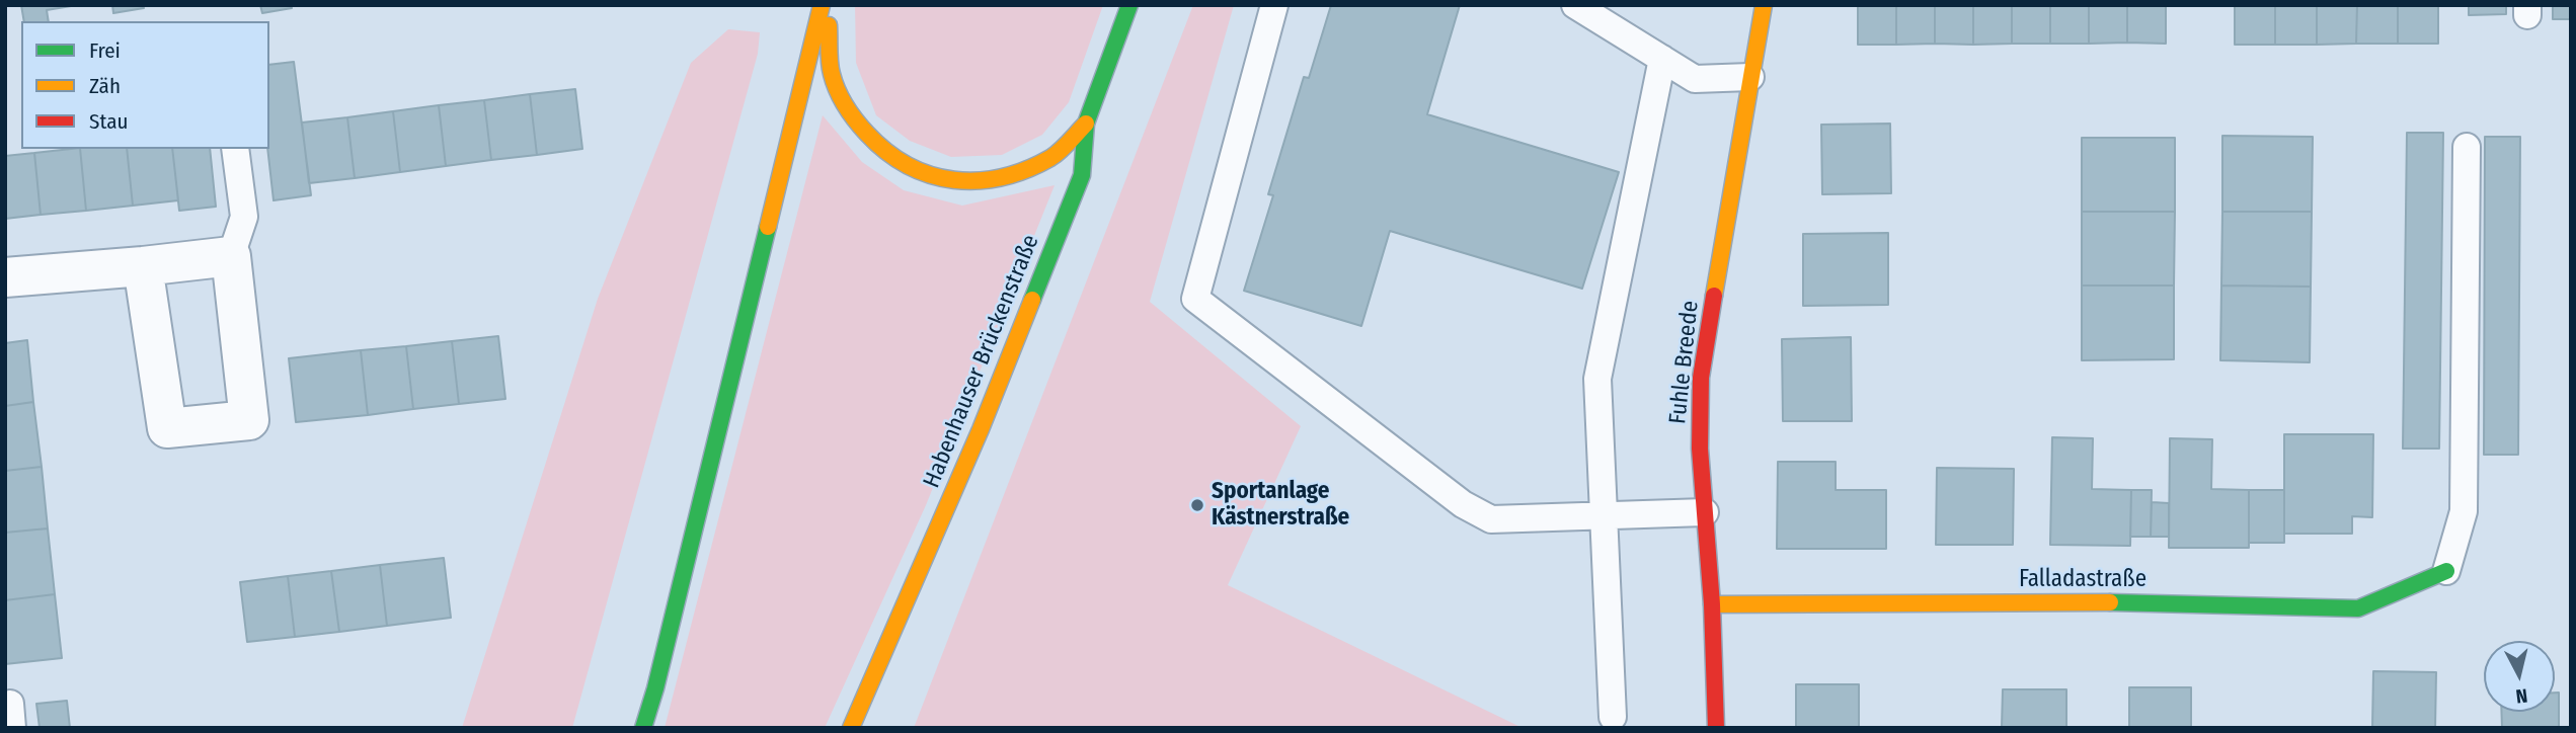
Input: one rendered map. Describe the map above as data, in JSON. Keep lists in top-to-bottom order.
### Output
{
  "streets": {
    "main road": ["Habenhauser Brückenstraße", "Fuhle Breede", "Falladastraße"]
  },
  "crossings": [
    ["Fuhle Breede", "Falladastraße"]
  ],
  "places": ["Sportanlage Kästnerstraße"],
  "legend": ["Frei", "Zäh", "Stau"],
  "north": "bottom"
}
